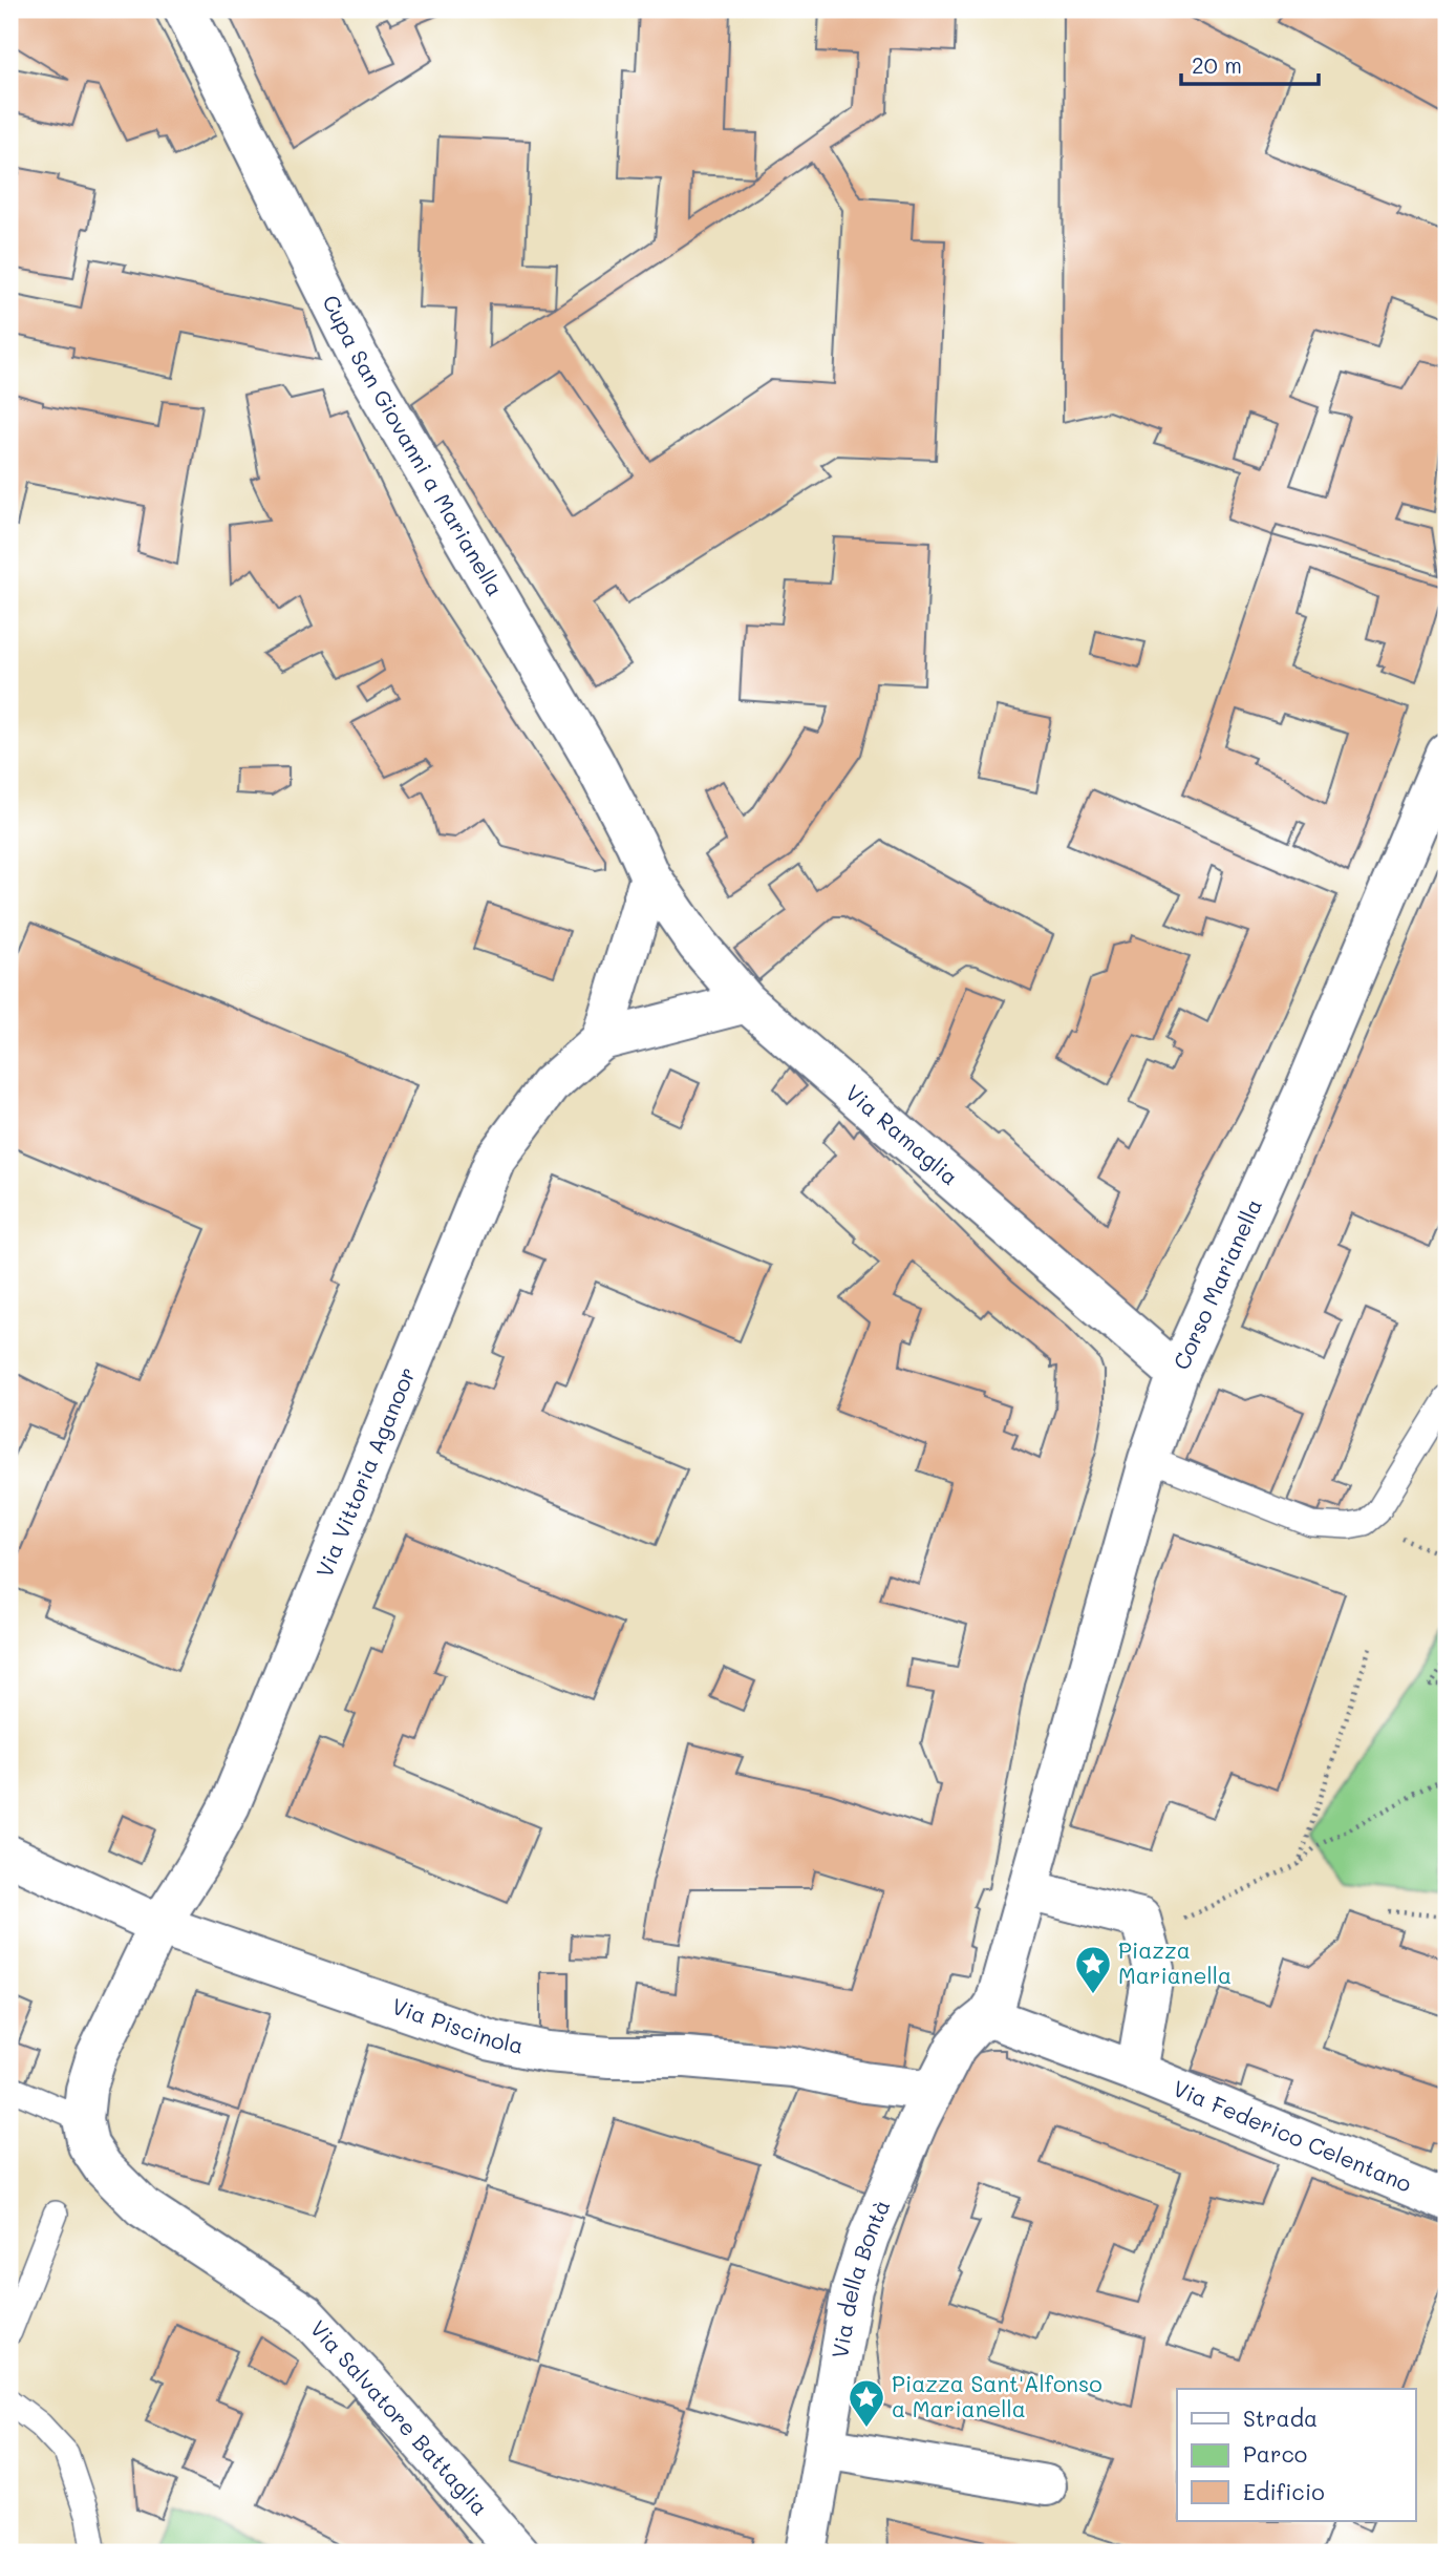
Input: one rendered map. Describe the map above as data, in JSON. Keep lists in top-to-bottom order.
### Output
{
  "streets": {
    "street": [
      "Cupa San Giovanni a Marianella",
      "Via Ramaglia",
      "Corso Marianella",
      "Via Vittoria Aganoor",
      "Via Piscinola",
      "Via Federico Celentano",
      "Via della Bontà",
      "Via Salvatore Battaglia"
    ]
  },
  "crossings": [
    ["Cupa San Giovanni a Marianella", "Via Ramaglia"],
    ["Via Ramaglia", "Corso Marianella"],
    ["Via Ramaglia", "Via Vittoria Aganoor"],
    ["Via Vittoria Aganoor", "Via Piscinola"],
    ["Via Vittoria Aganoor", "Via Salvatore Battaglia"],
    ["Via Piscinola", "Via della Bontà"],
    ["Via Piscinola", "Via Salvatore Battaglia"]
  ],
  "places": {
    "place": ["Piazza Marianella", "Piazza Sant'Alfonso a Marianella"]
  },
  "legend": ["Strada", "Parco", "Edificio"],
  "scale_bar": "20 m"
}
